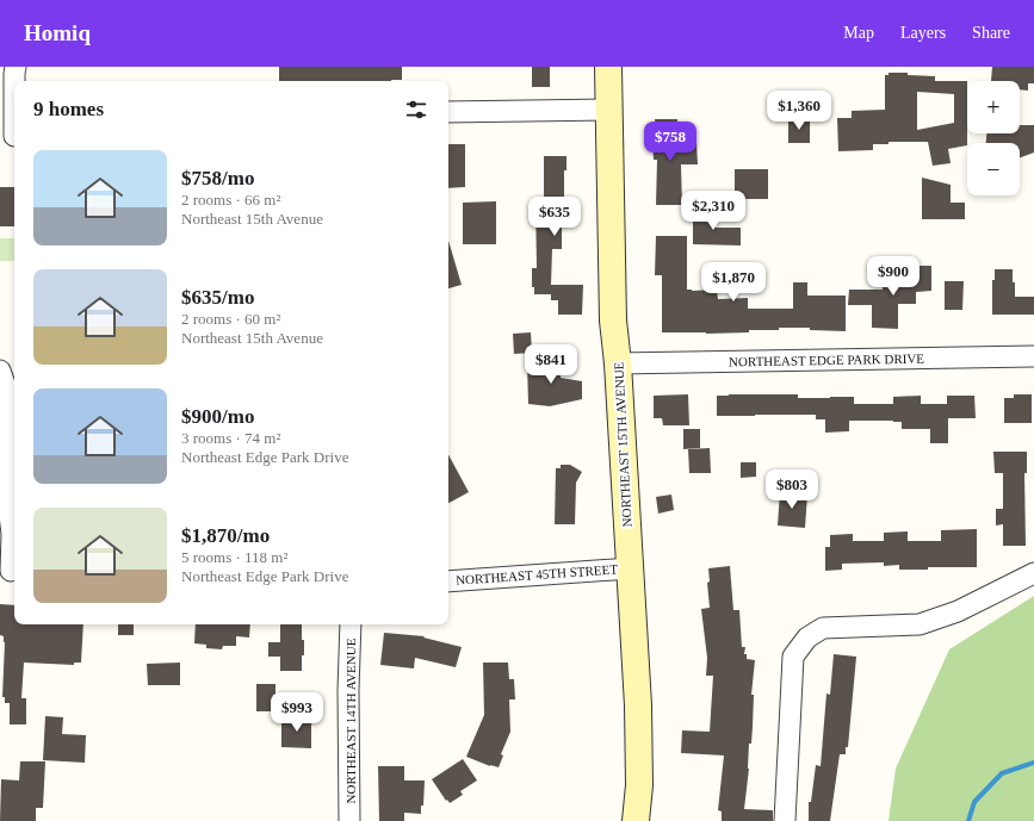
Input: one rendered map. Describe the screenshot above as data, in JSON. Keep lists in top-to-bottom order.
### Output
{
  "streets": {
    "street": [
      "NORTHEAST EDGE PARK DRIVE",
      "NORTHEAST 15TH AVENUE",
      "NORTHEAST 45TH STREET",
      "NORTHEAST 14TH AVENUE"
    ]
  },
  "crossings": [
    ["NORTHEAST EDGE PARK DRIVE", "NORTHEAST 15TH AVENUE"],
    ["NORTHEAST 15TH AVENUE", "NORTHEAST 45TH STREET"]
  ],
  "page": {
    "header": "Homiq",
    "nav": ["Map", "Layers", "Share"],
    "map_buttons": ["+", "−"],
    "heading": "9 homes",
    "price": [
      "$1,360",
      "$758",
      "$2,310",
      "$635",
      "$900",
      "$1,870",
      "$841",
      "$803",
      "$993"
    ],
    "list": [
      {
        "name": "$758/mo",
        "note": "2 rooms · 66 m² · Northeast 15th Avenue"
      },
      {
        "name": "$635/mo",
        "note": "2 rooms · 60 m² · Northeast 15th Avenue"
      },
      {
        "name": "$900/mo",
        "note": "3 rooms · 74 m² · Northeast Edge Park Drive"
      },
      {
        "name": "$1,870/mo",
        "note": "5 rooms · 118 m² · Northeast Edge Park Drive"
      }
    ]
  }
}
